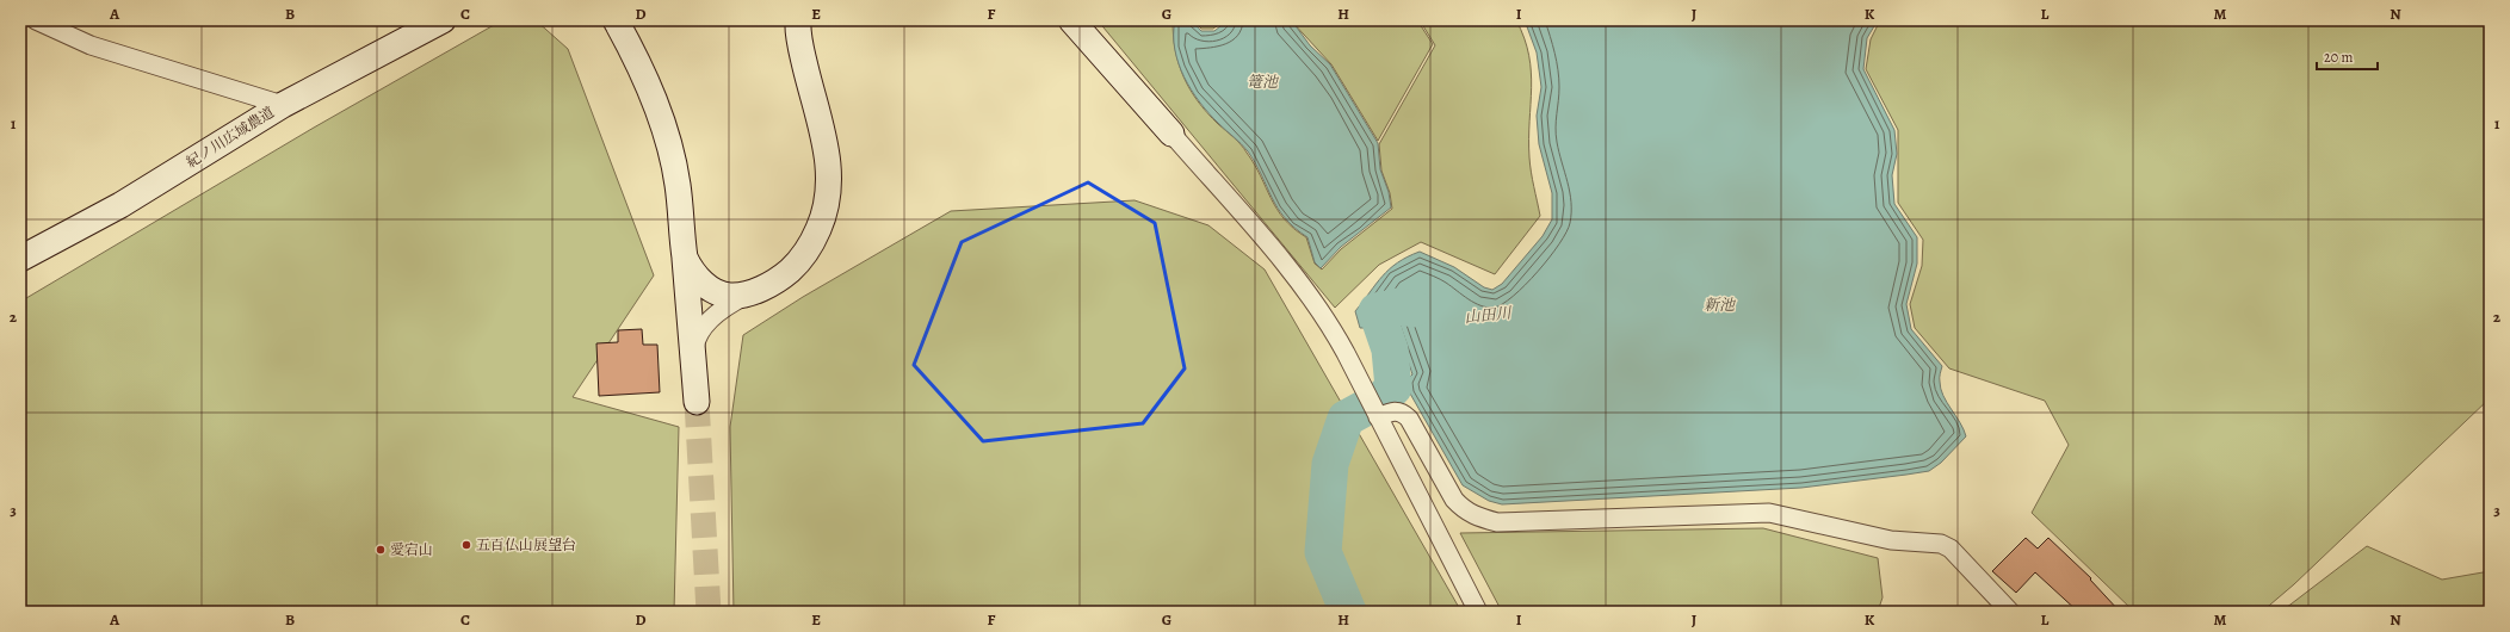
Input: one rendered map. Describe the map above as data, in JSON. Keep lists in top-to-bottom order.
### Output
{
  "streets": {
    "street": ["紀ノ川広域農道"]
  },
  "water": ["篭池", "新池", "山田川"],
  "places": ["五百仏山展望台", "愛宕山"],
  "scale_bar": "20 m",
  "grid": {
    "columns": [
      "A",
      "B",
      "C",
      "D",
      "E",
      "F",
      "G",
      "H",
      "I",
      "J",
      "K",
      "L",
      "M",
      "N"
    ],
    "rows": ["1", "2", "3"]
  }
}
